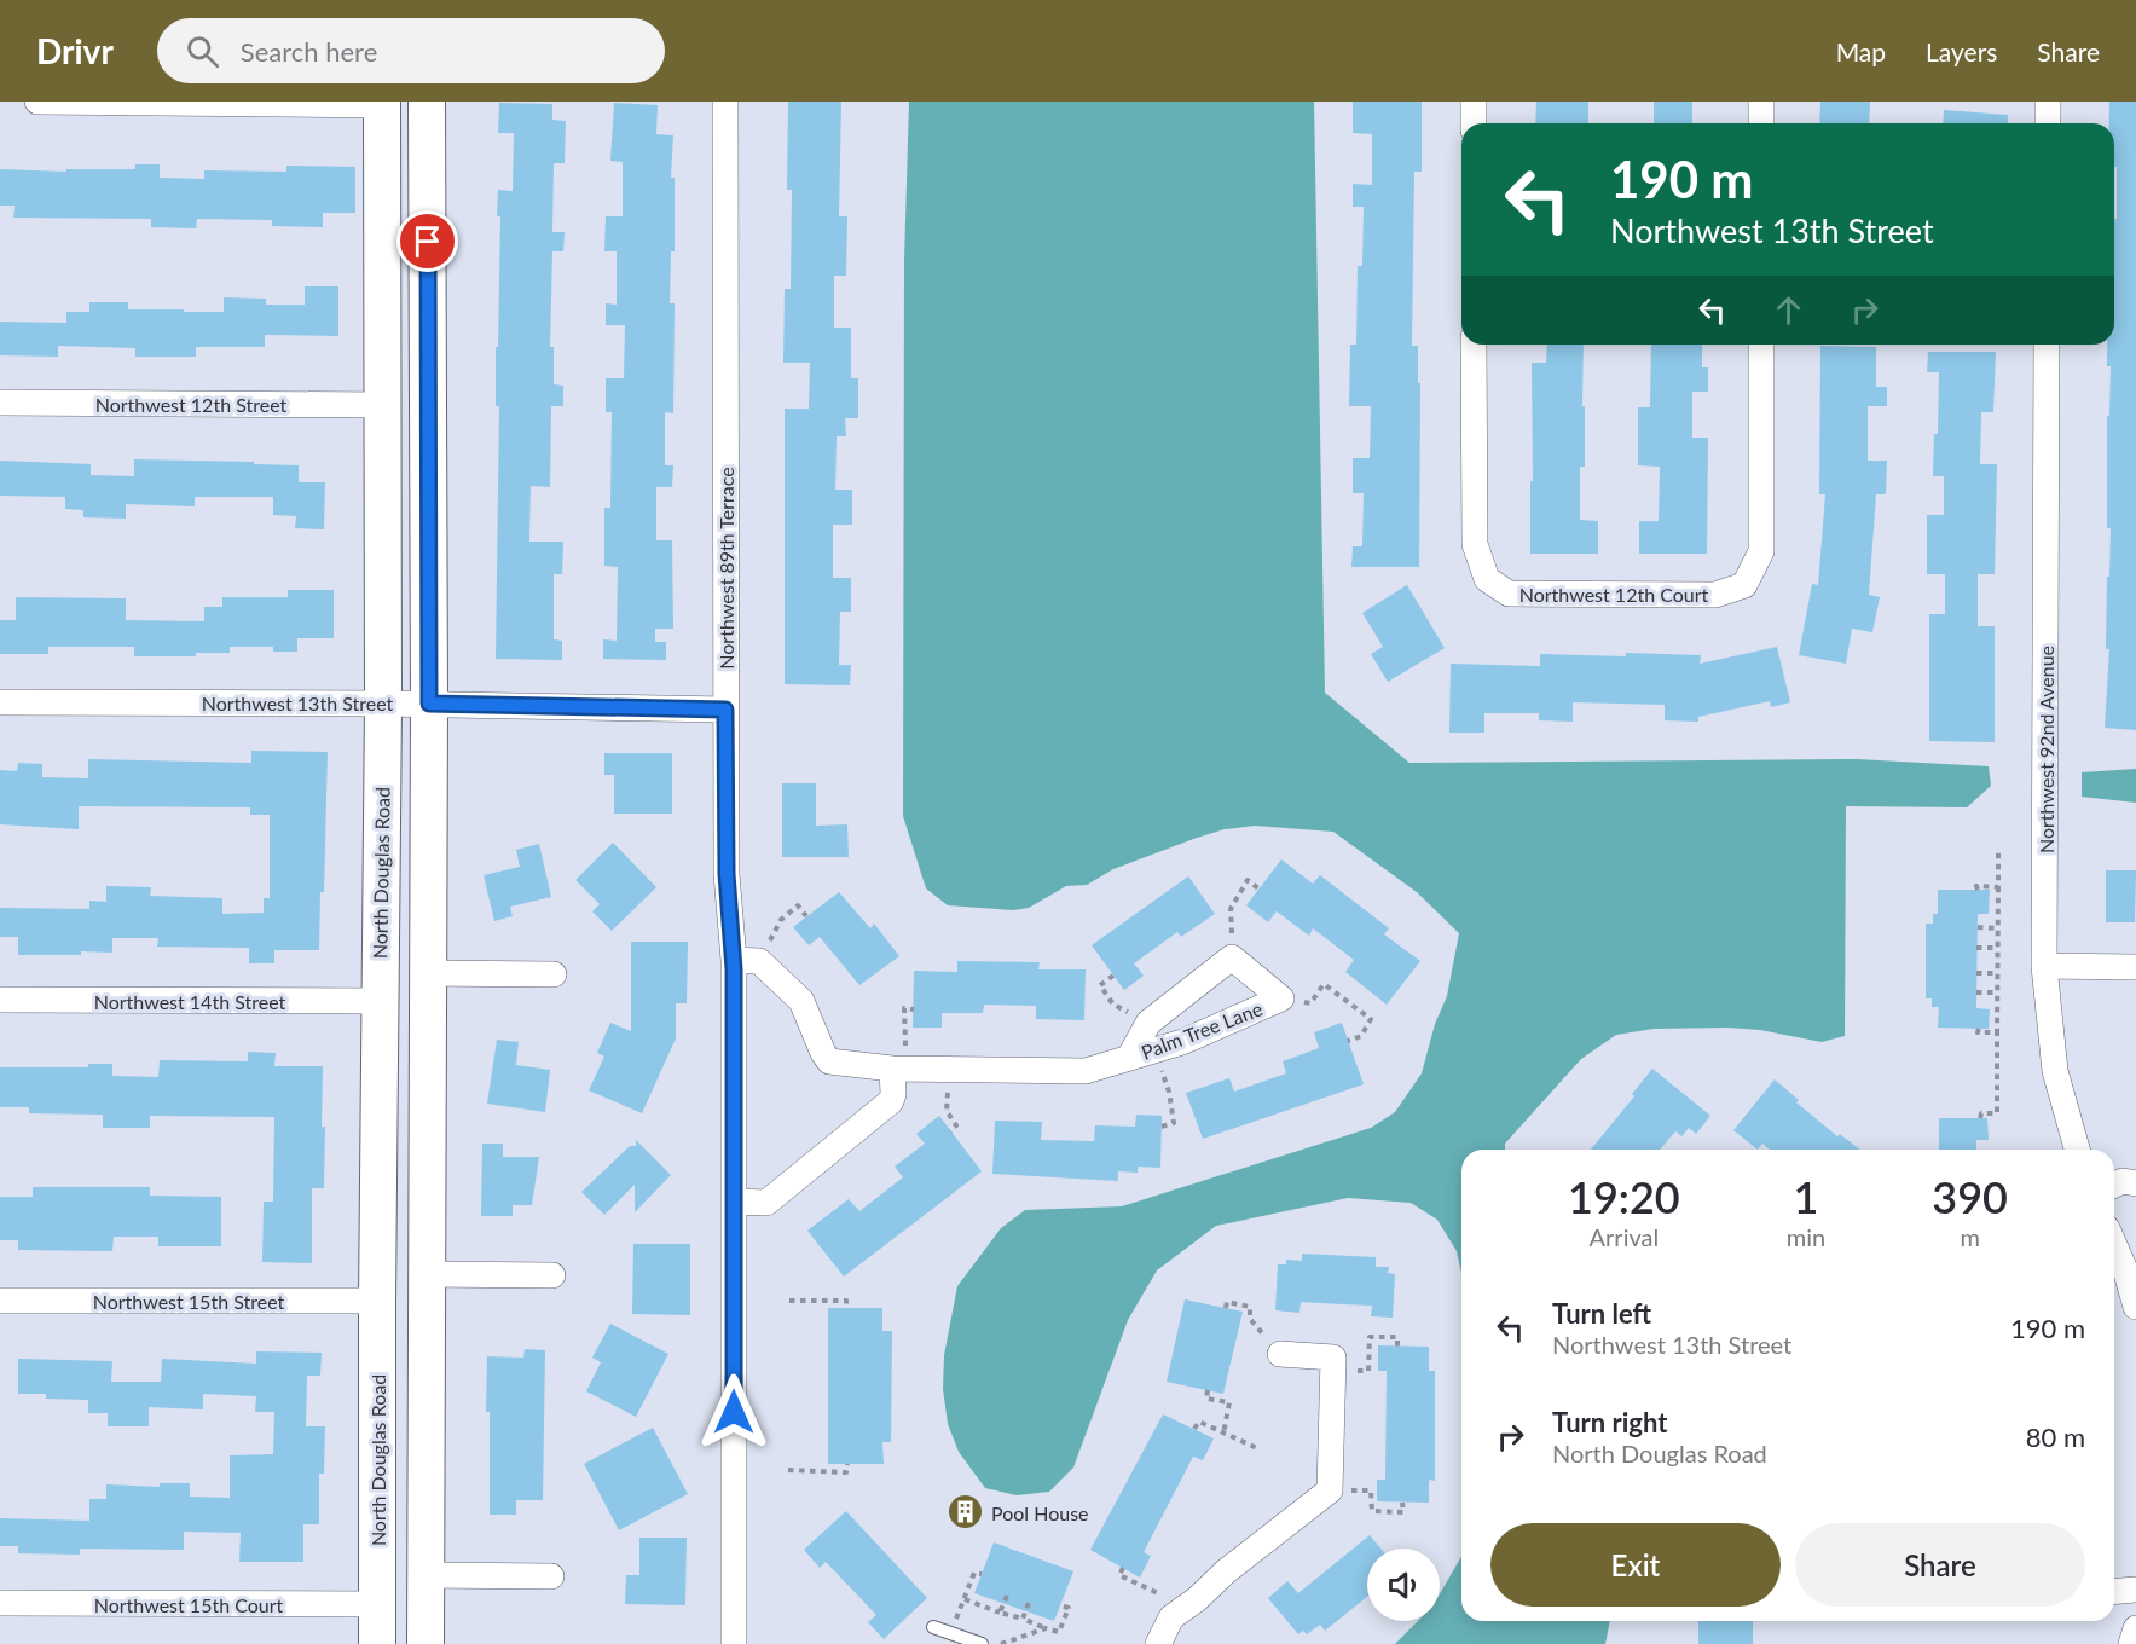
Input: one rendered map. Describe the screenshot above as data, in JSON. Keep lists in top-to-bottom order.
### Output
{
  "streets": {
    "main road": ["North Douglas Road"],
    "street": [
      "Northwest 12th Street",
      "Northwest 89th Terrace",
      "Northwest 12th Court",
      "Northwest 13th Street",
      "Northwest 92nd Avenue",
      "Northwest 14th Street",
      "Palm Tree Lane",
      "Northwest 15th Street",
      "Northwest 15th Court"
    ]
  },
  "crossings": [
    ["Northwest 12th Street", "North Douglas Road"],
    ["Northwest 89th Terrace", "Northwest 13th Street"],
    ["Northwest 89th Terrace", "Palm Tree Lane"],
    ["Northwest 13th Street", "North Douglas Road"],
    ["North Douglas Road", "Northwest 14th Street"],
    ["North Douglas Road", "Northwest 15th Street"],
    ["North Douglas Road", "Northwest 15th Court"]
  ],
  "places": {
    "building": ["Pool House"]
  },
  "page": {
    "header": "Drivr",
    "search": "Search here",
    "nav": ["Map", "Layers", "Share"],
    "turn": ["190 m", "Northwest 13th Street"],
    "eta": [
      "19:20",
      "Arrival",
      "1",
      "min",
      "390",
      "m"
    ],
    "list": [
      {
        "name": "Turn left",
        "note": "Northwest 13th Street",
        "value": "190 m"
      },
      {
        "name": "Turn right",
        "note": "North Douglas Road",
        "value": "80 m"
      }
    ],
    "buttons": ["Exit", "Share"]
  }
}
